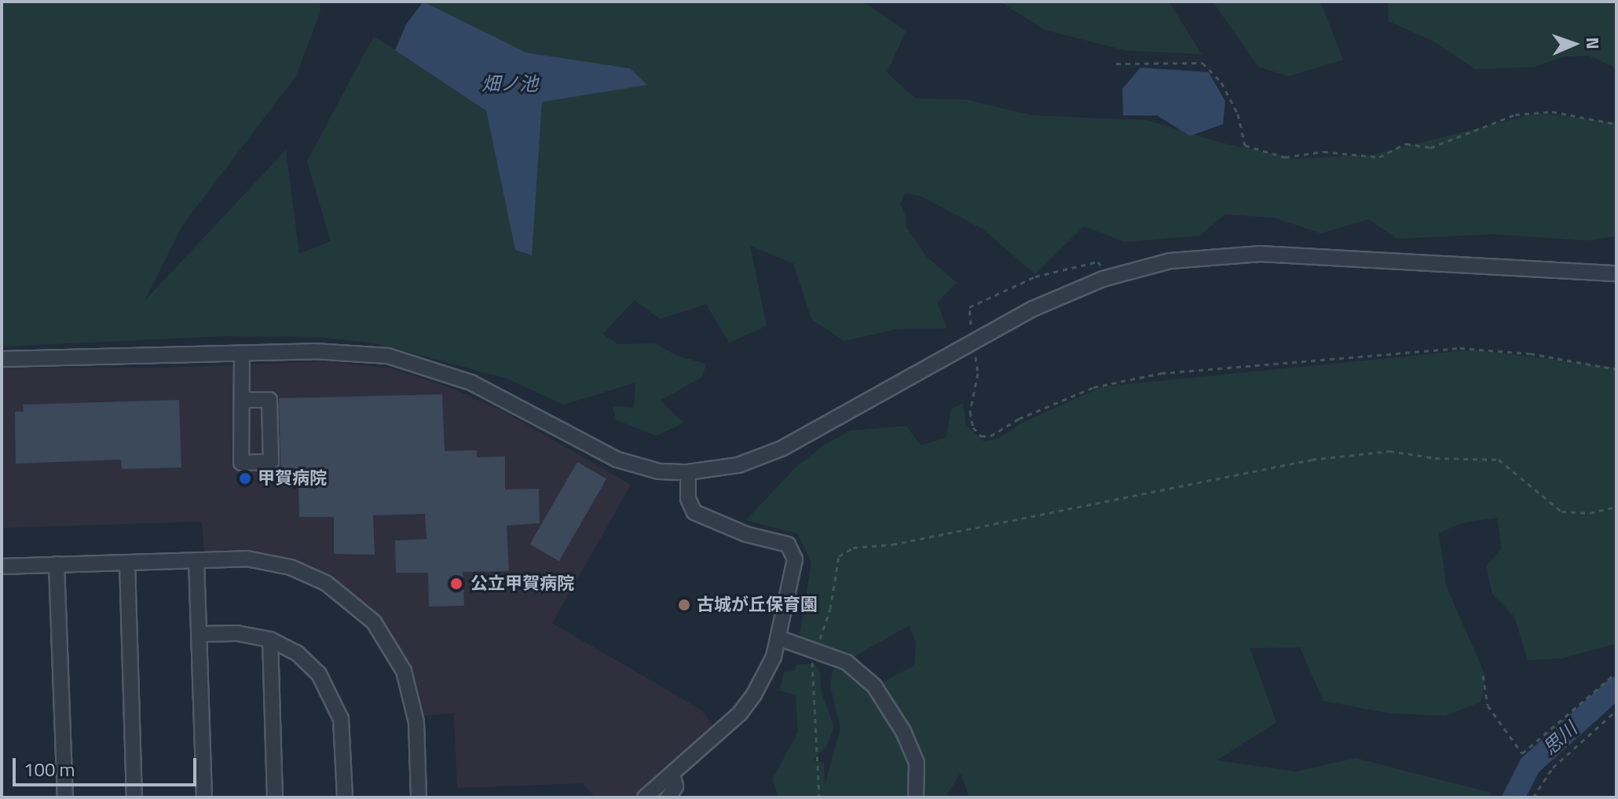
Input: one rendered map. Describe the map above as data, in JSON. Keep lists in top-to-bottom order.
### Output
{
  "water": ["畑ノ池", "思川"],
  "places": ["甲賀病院", "公立甲賀病院", "古城が丘保育園"],
  "scale_bar": "100 m",
  "north": "right"
}
